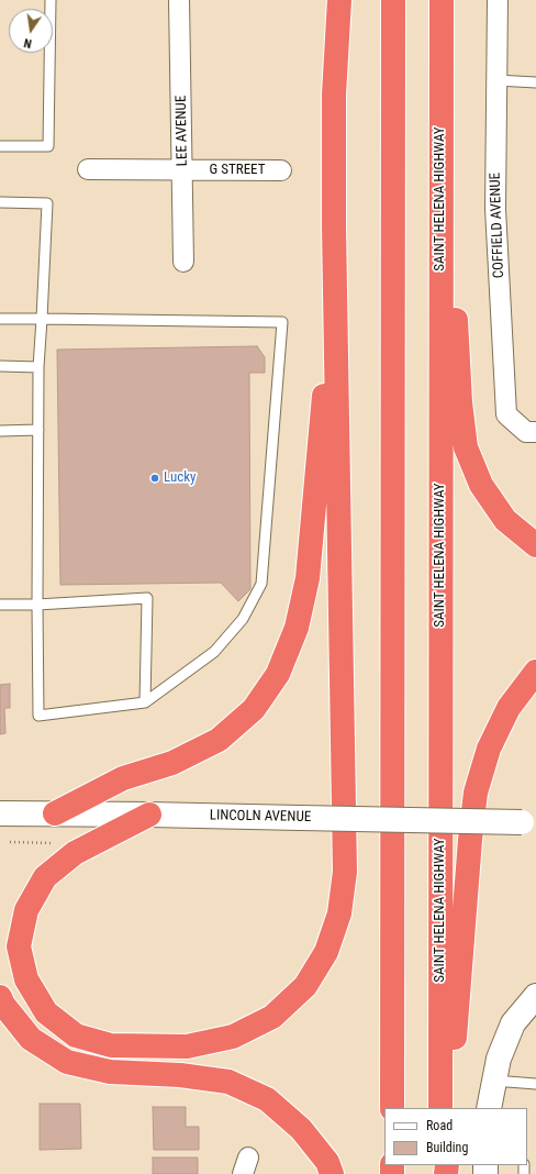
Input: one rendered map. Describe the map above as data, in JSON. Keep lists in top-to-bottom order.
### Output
{
  "streets": {
    "highway": ["SAINT HELENA HIGHWAY"],
    "main road": ["LINCOLN AVENUE"],
    "street": ["LEE AVENUE", "G STREET", "COFFIELD AVENUE"]
  },
  "crossings": [
    ["LEE AVENUE", "G STREET"]
  ],
  "places": ["Lucky"],
  "legend": ["Road", "Building"],
  "north": "bottom"
}
